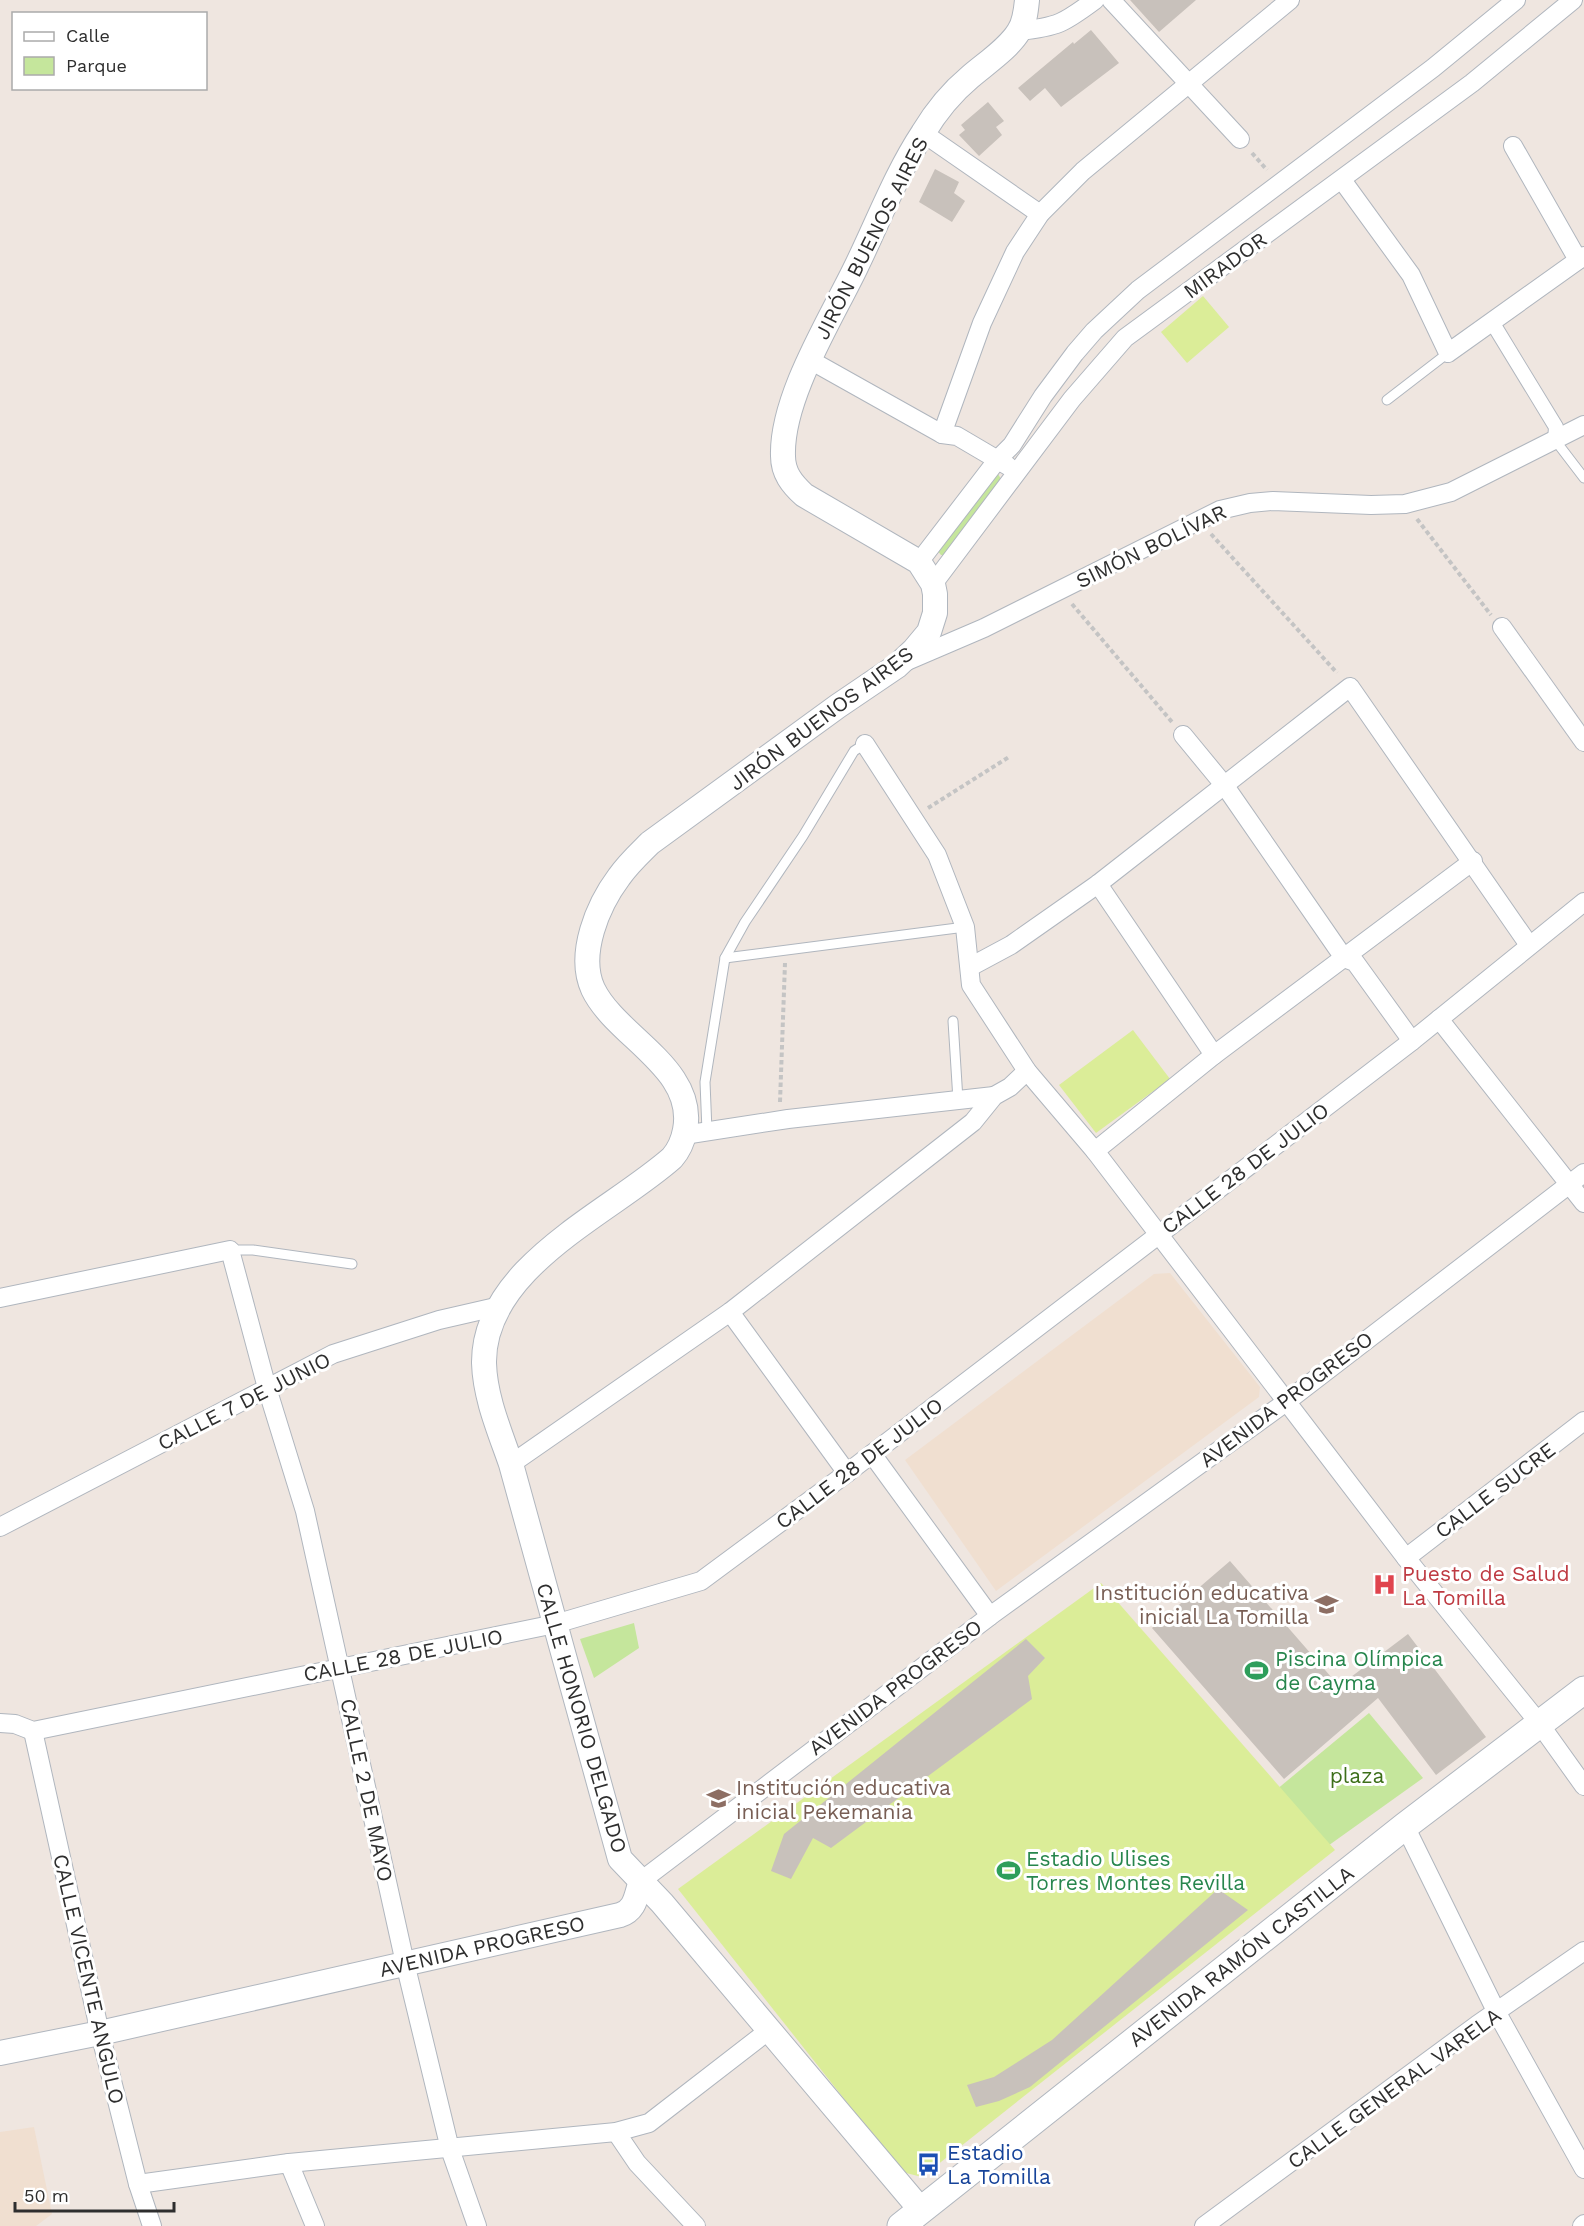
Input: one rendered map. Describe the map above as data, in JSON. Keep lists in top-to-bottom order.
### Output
{
  "streets": {
    "main road": ["AVENIDA RAMÓN CASTILLA"],
    "street": [
      "JIRÓN BUENOS AIRES",
      "MIRADOR",
      "SIMÓN BOLÍVAR",
      "CALLE 28 DE JULIO",
      "AVENIDA PROGRESO",
      "CALLE 7 DE JUNIO",
      "CALLE SUCRE",
      "CALLE HONORIO DELGADO",
      "CALLE 2 DE MAYO",
      "CALLE VICENTE ANGULO",
      "CALLE GENERAL VARELA"
    ]
  },
  "crossings": [
    ["JIRÓN BUENOS AIRES", "MIRADOR"],
    ["JIRÓN BUENOS AIRES", "SIMÓN BOLÍVAR"],
    ["JIRÓN BUENOS AIRES", "CALLE 7 DE JUNIO"],
    ["JIRÓN BUENOS AIRES", "CALLE HONORIO DELGADO"],
    ["CALLE 28 DE JULIO", "CALLE HONORIO DELGADO"],
    ["CALLE 28 DE JULIO", "CALLE 2 DE MAYO"],
    ["CALLE 28 DE JULIO", "CALLE VICENTE ANGULO"],
    ["AVENIDA PROGRESO", "CALLE HONORIO DELGADO"],
    ["AVENIDA PROGRESO", "CALLE 2 DE MAYO"],
    ["AVENIDA PROGRESO", "CALLE VICENTE ANGULO"],
    ["CALLE 7 DE JUNIO", "CALLE HONORIO DELGADO"],
    ["CALLE 7 DE JUNIO", "CALLE 2 DE MAYO"],
    ["CALLE HONORIO DELGADO", "AVENIDA RAMÓN CASTILLA"]
  ],
  "parks": ["plaza"],
  "places": {
    "hospital": ["Puesto de Salud La Tomilla"],
    "school or university": ["Institución educativa inicial La Tomilla", "Institución educativa inicial Pekemania"],
    "sports": ["Piscina Olímpica de Cayma", "Estadio Ulises Torres Montes Revilla"],
    "bus stop": ["Estadio La Tomilla"]
  },
  "legend": ["Calle", "Parque"],
  "scale_bar": "50 m"
}
